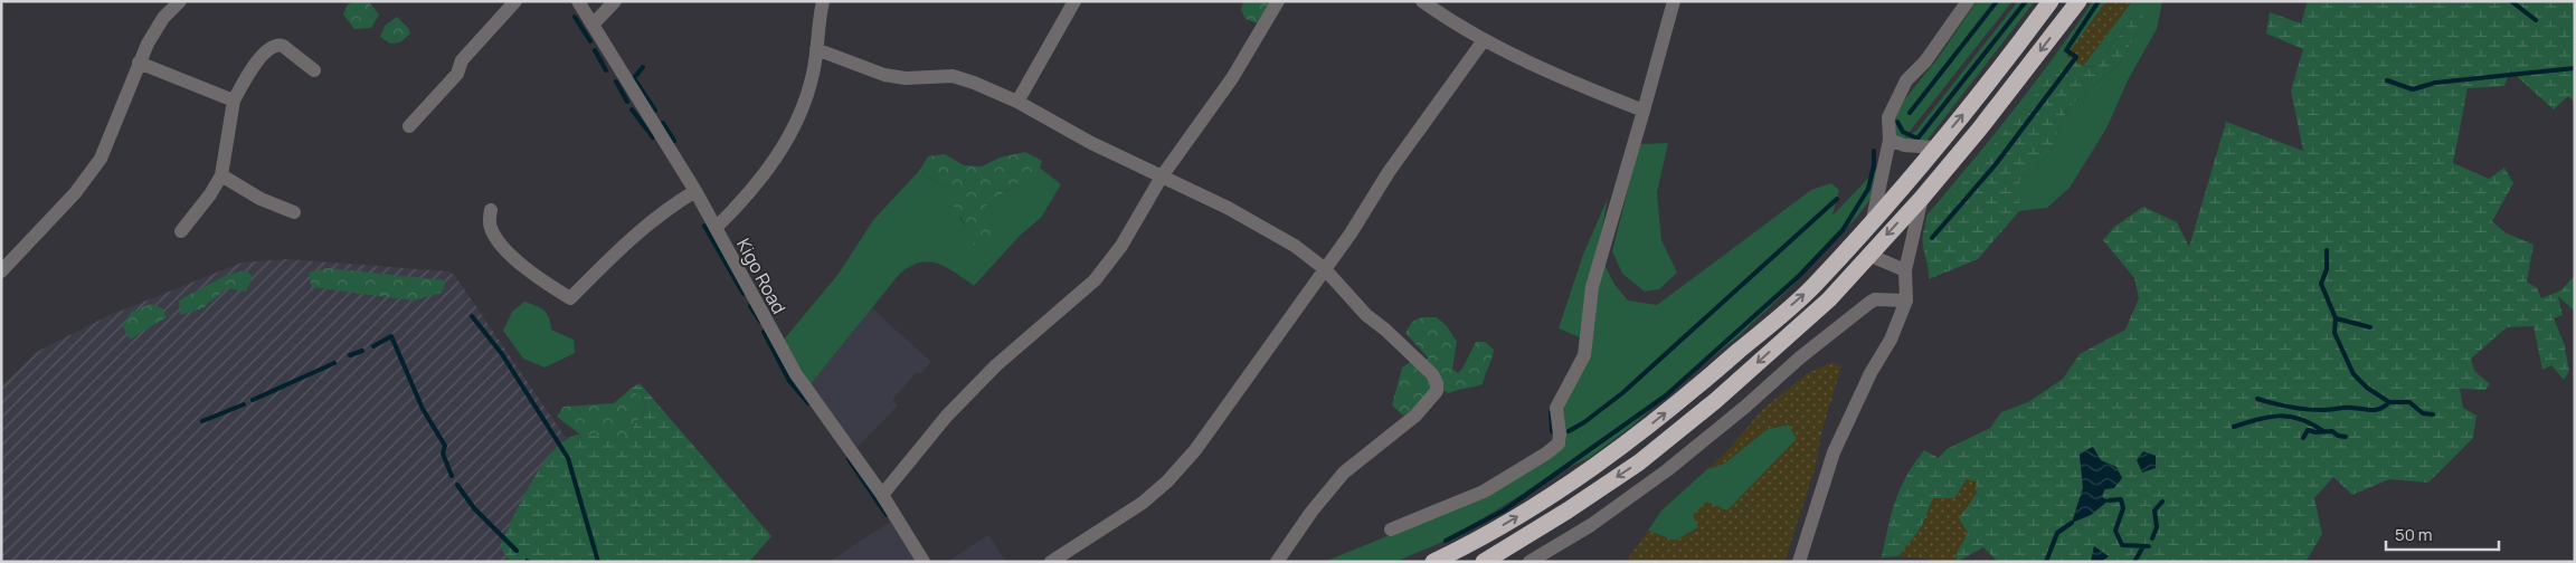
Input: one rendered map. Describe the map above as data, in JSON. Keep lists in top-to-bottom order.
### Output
{
  "streets": {
    "street": ["Kigo Road"]
  },
  "scale_bar": "50 m"
}
